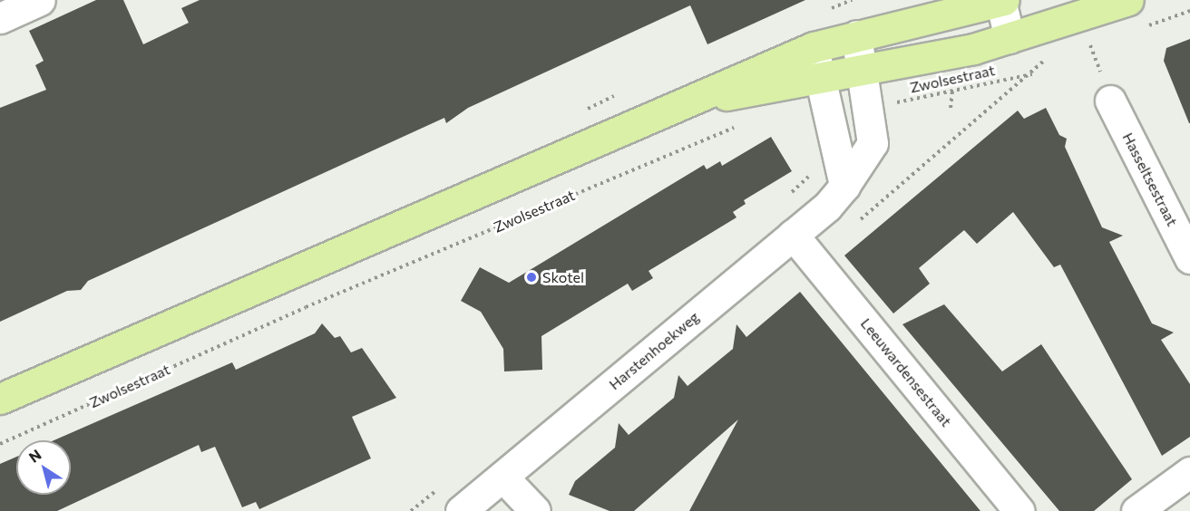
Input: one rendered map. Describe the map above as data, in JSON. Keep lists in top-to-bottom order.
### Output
{
  "streets": {
    "main road": ["Zwolsestraat"],
    "street": ["Hasseltsestraat", "Harstenhoekweg", "Leeuwardensestraat"]
  },
  "crossings": [
    ["Zwolsestraat", "Harstenhoekweg"],
    ["Harstenhoekweg", "Leeuwardensestraat"]
  ],
  "places": ["Skotel"],
  "north": "top left"
}
